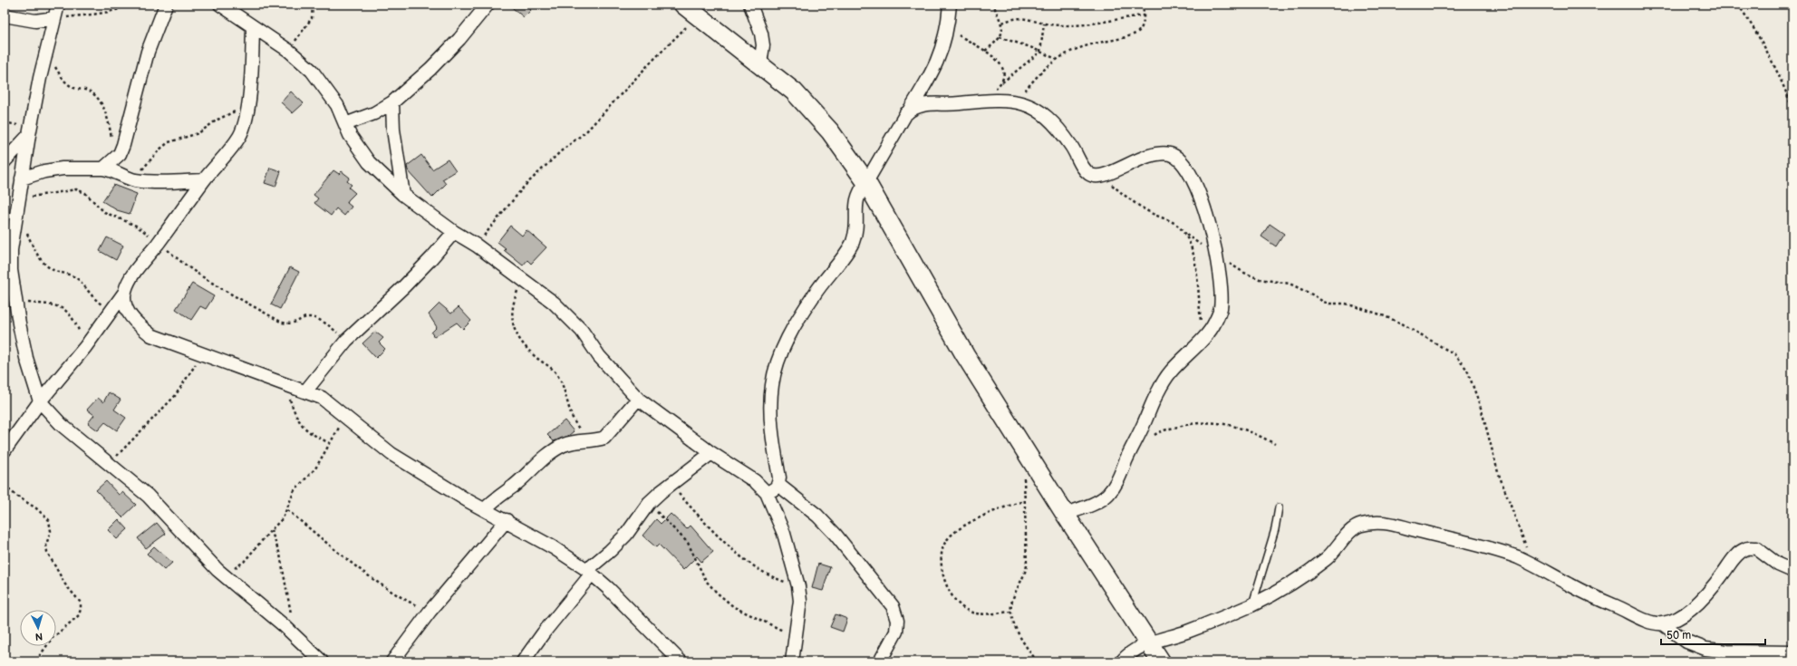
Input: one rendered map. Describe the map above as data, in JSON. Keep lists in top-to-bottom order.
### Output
{
  "scale_bar": "50 m",
  "north": "bottom"
}
